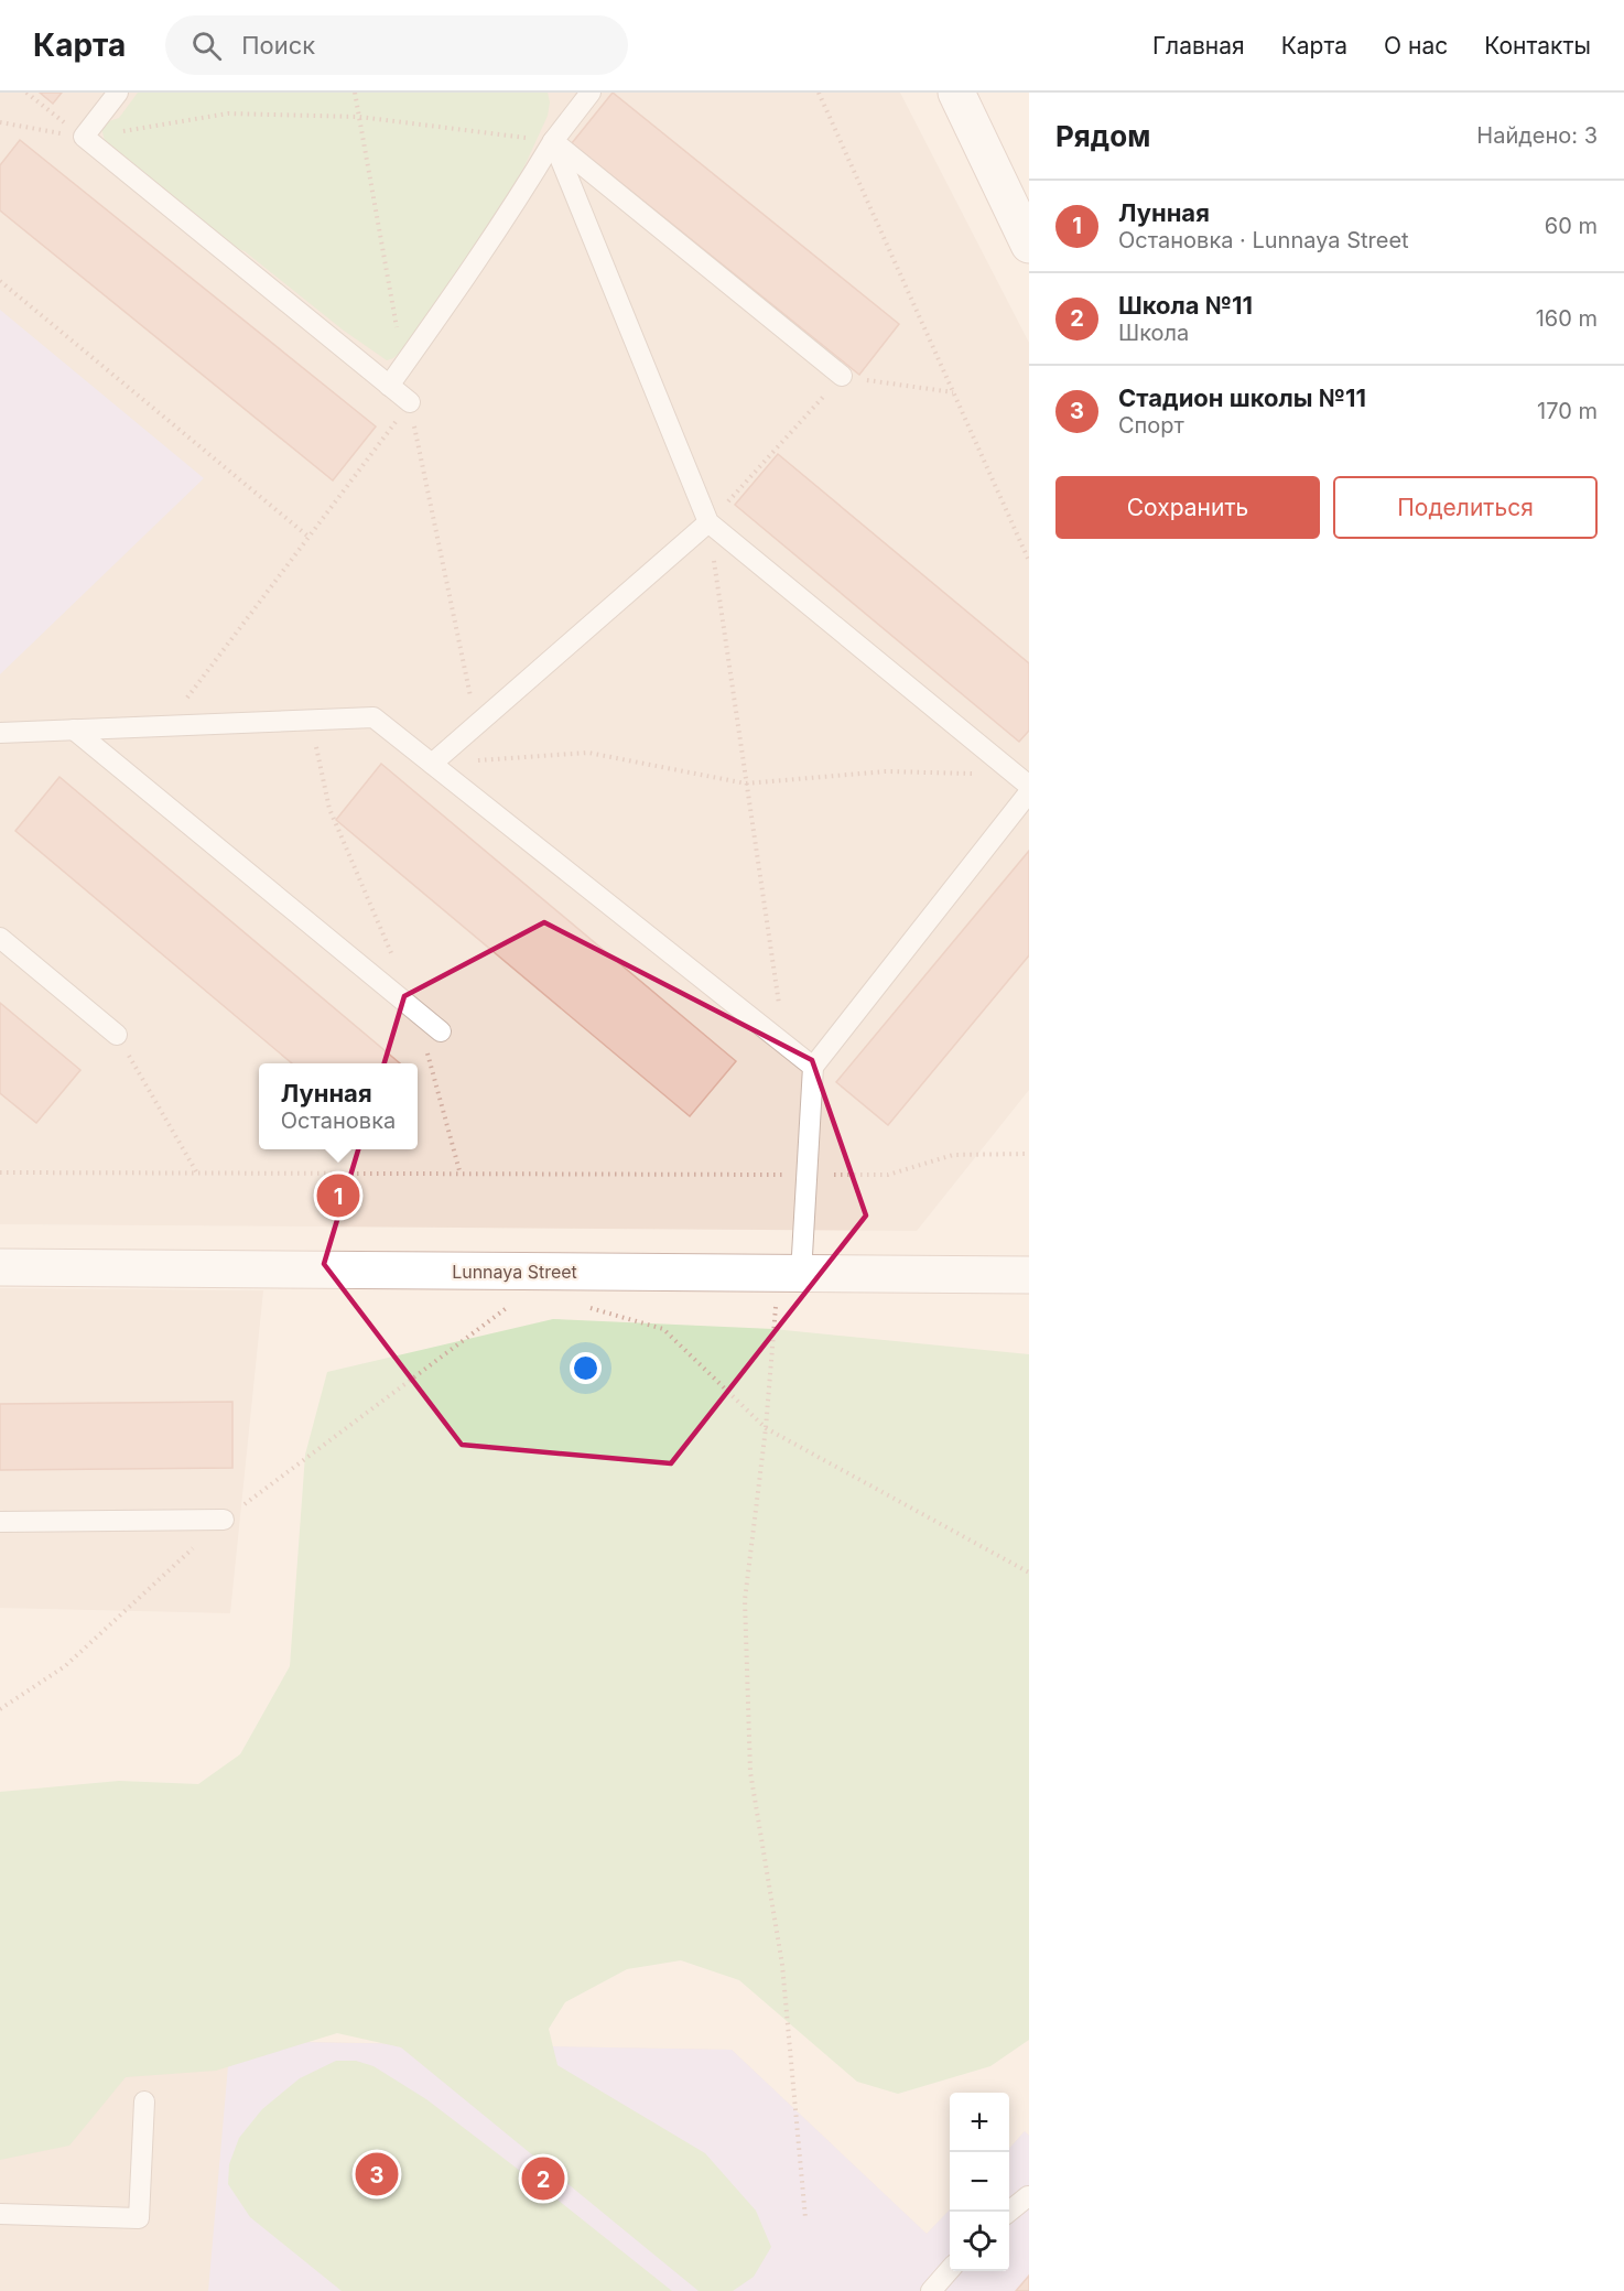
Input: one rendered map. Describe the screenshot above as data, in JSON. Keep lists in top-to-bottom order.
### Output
{
  "streets": {
    "street": ["Lunnaya Street"]
  },
  "page": {
    "header": "Карта",
    "search": "Поиск",
    "nav": [
      "Главная",
      "Карта",
      "О нас",
      "Контакты"
    ],
    "heading": ["Рядом", "Найдено: 3"],
    "list": [
      {
        "mark": "1",
        "name": "Лунная",
        "note": "Остановка · Lunnaya Street",
        "value": "60 m"
      },
      {
        "mark": "2",
        "name": "Школа №11",
        "note": "Школа",
        "value": "160 m"
      },
      {
        "mark": "3",
        "name": "Стадион школы №11",
        "note": "Спорт",
        "value": "170 m"
      }
    ],
    "buttons": ["Сохранить", "Поделиться"],
    "popup": ["Лунная", "Остановка"],
    "pins": ["1", "3", "2"],
    "map_buttons": ["+", "−"]
  }
}
